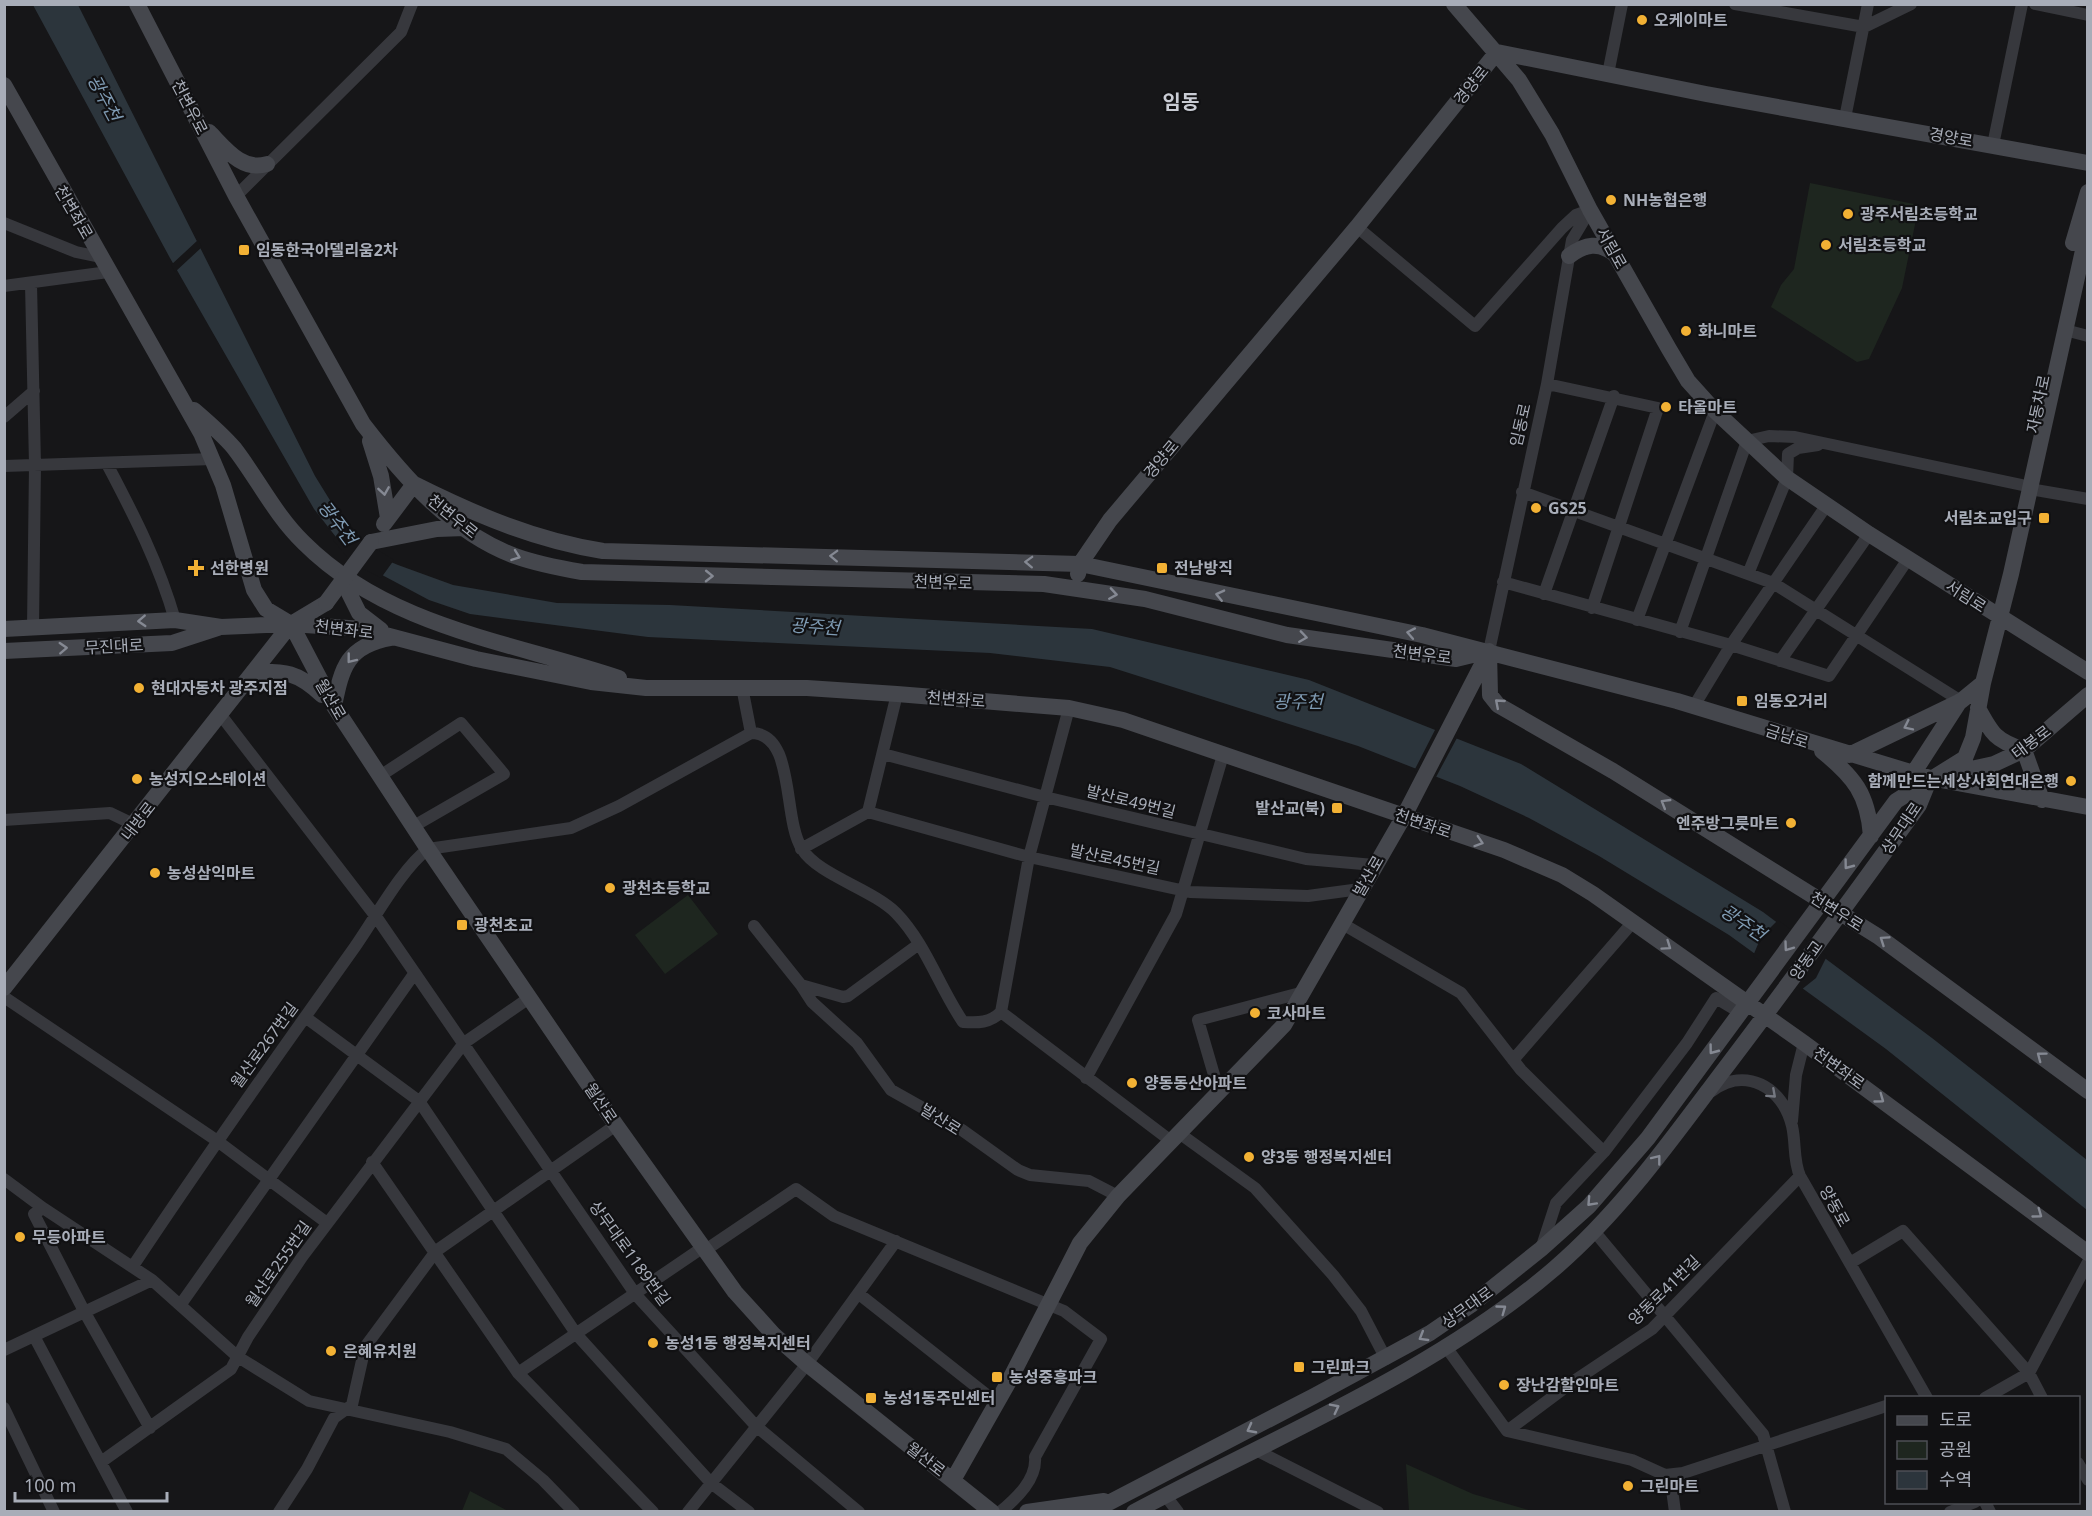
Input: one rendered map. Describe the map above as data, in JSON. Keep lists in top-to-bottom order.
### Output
{
  "streets": {
    "street": [
      "경양로",
      "천변우로",
      "천변좌로",
      "서림로",
      "자동차로",
      "임동로",
      "무진대로",
      "월산로",
      "금남로",
      "태봉로",
      "발산로49번길",
      "내방로",
      "상무대로",
      "발산로45번길",
      "발산로",
      "양동교",
      "월산로267번길",
      "양동로",
      "상무대로1189번길",
      "월산로255번길",
      "양동로41번길"
    ]
  },
  "crossings": [
    ["경양로", "천변우로"],
    ["경양로", "서림로"],
    ["천변우로", "임동로"],
    ["천변우로", "금남로"],
    ["천변우로", "상무대로"],
    ["천변우로", "발산로"],
    ["천변우로", "양동교"],
    ["천변좌로", "무진대로"],
    ["천변좌로", "월산로"],
    ["천변좌로", "내방로"],
    ["천변좌로", "상무대로"],
    ["천변좌로", "발산로"],
    ["천변좌로", "양동교"],
    ["서림로", "자동차로"],
    ["서림로", "임동로"],
    ["자동차로", "금남로"],
    ["자동차로", "태봉로"],
    ["자동차로", "상무대로"],
    ["임동로", "금남로"],
    ["임동로", "발산로"],
    ["무진대로", "월산로"],
    ["무진대로", "내방로"],
    ["월산로", "내방로"],
    ["월산로", "발산로"],
    ["월산로", "월산로267번길"],
    ["월산로", "월산로255번길"],
    ["금남로", "태봉로"],
    ["금남로", "상무대로"],
    ["금남로", "발산로"],
    ["태봉로", "상무대로"],
    ["발산로49번길", "발산로"],
    ["내방로", "상무대로1189번길"],
    ["상무대로", "양동교"],
    ["상무대로", "양동로"],
    ["발산로45번길", "발산로"],
    ["월산로267번길", "상무대로1189번길"],
    ["양동로", "양동로41번길"],
    ["상무대로1189번길", "월산로255번길"]
  ],
  "districts": ["임동"],
  "water": ["광주천"],
  "places": {
    "other": [
      "오케이마트",
      "NH농협은행",
      "광주서림초등학교",
      "서림초등학교",
      "화니마트",
      "타올마트",
      "GS25",
      "현대자동차 광주지점",
      "농성지오스테이션",
      "함께만드는세상사회연대은행",
      "엔주방그릇마트",
      "농성삼익마트",
      "광천초등학교",
      "코사마트",
      "양동동산아파트",
      "양3동 행정복지센터",
      "무등아파트",
      "농성1동 행정복지센터",
      "은혜유치원",
      "장난감할인마트",
      "그린마트"
    ],
    "transit": [
      "임동한국아델리움2차",
      "서림초교입구",
      "전남방직",
      "임동오거리",
      "발산교(북)",
      "광천초교",
      "그린파크",
      "농성중흥파크",
      "농성1동주민센터"
    ],
    "health": ["선한병원"]
  },
  "legend": ["도로", "공원", "수역"],
  "scale_bar": "100 m"
}
